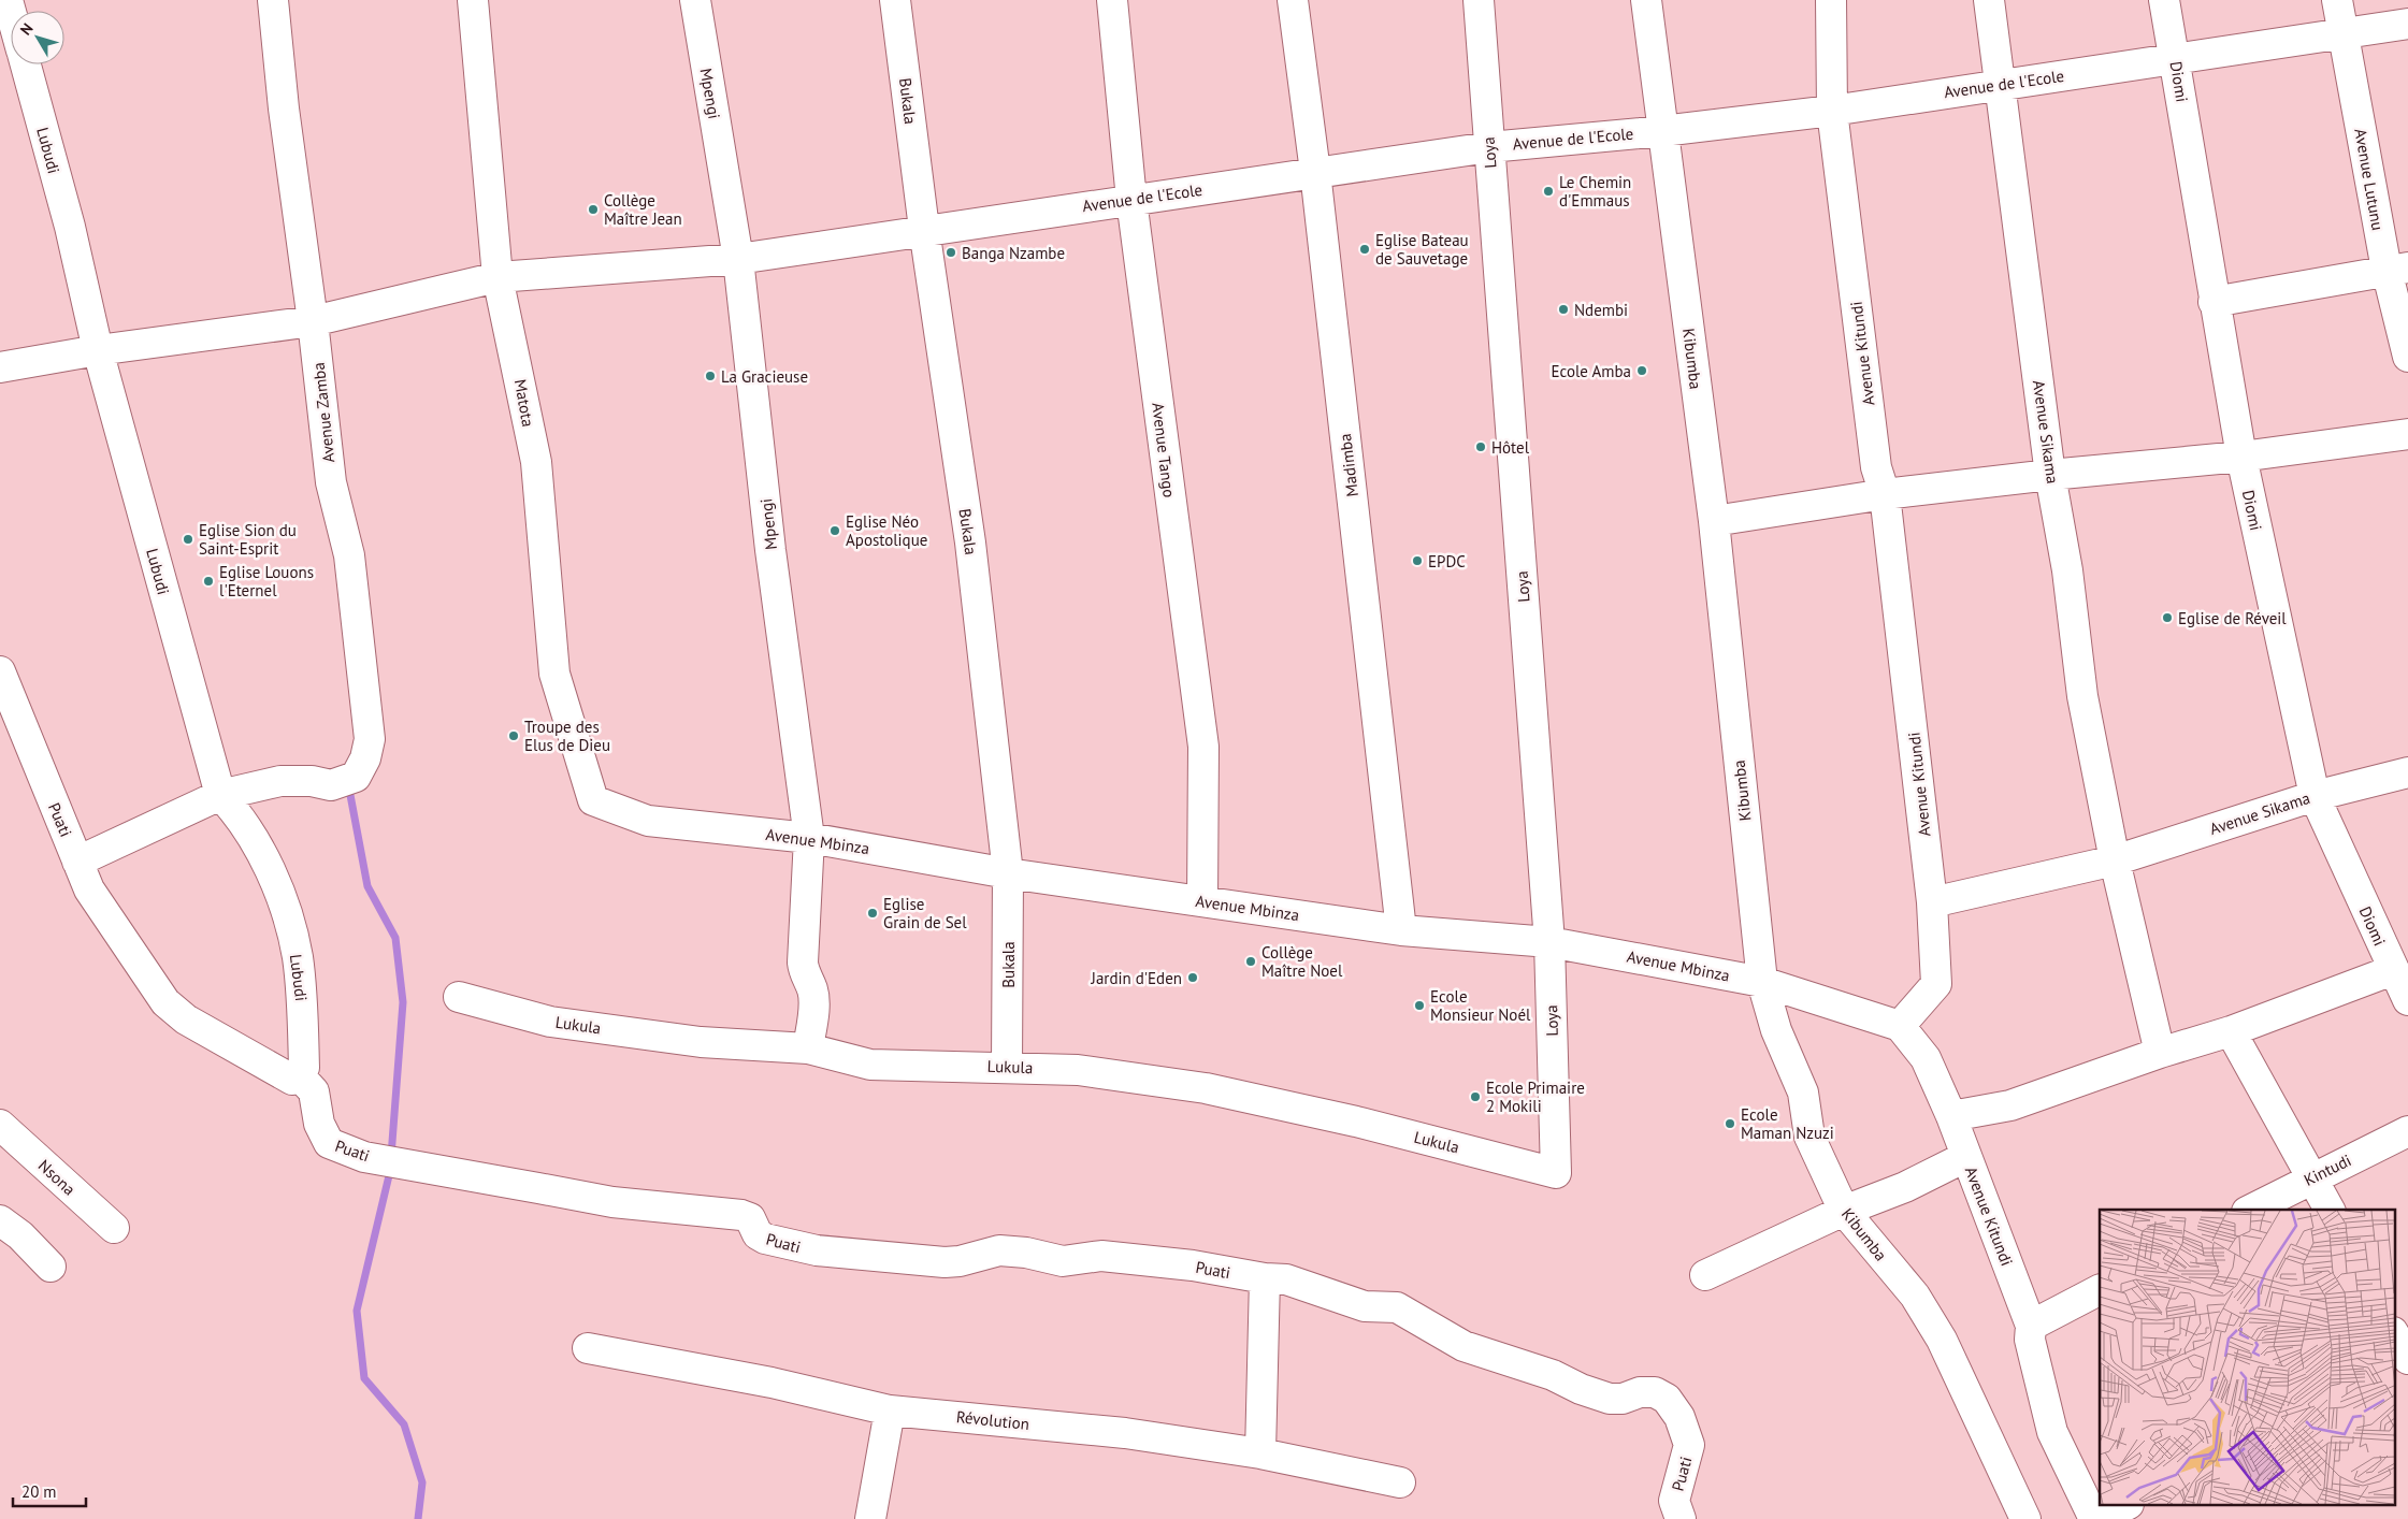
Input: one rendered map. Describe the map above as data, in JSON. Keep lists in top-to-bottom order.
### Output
{
  "streets": {
    "street": [
      "Diomi",
      "Avenue de l'Ecole",
      "Mpengi",
      "Bukala",
      "Lubudi",
      "Loya",
      "Avenue Lutunu",
      "Avenue Kitundi",
      "Kibumba",
      "Matota",
      "Avenue Zamba",
      "Avenue Sikama",
      "Avenue Tango",
      "Madimba",
      "Puati",
      "Avenue Mbinza",
      "Lukula",
      "Kintudi",
      "Nsona",
      "Révolution"
    ]
  },
  "crossings": [
    ["Diomi", "Avenue de l'Ecole"],
    ["Diomi", "Avenue Sikama"],
    ["Avenue de l'Ecole", "Mpengi"],
    ["Avenue de l'Ecole", "Bukala"],
    ["Avenue de l'Ecole", "Lubudi"],
    ["Avenue de l'Ecole", "Loya"],
    ["Avenue de l'Ecole", "Avenue Lutunu"],
    ["Avenue de l'Ecole", "Avenue Kitundi"],
    ["Avenue de l'Ecole", "Kibumba"],
    ["Avenue de l'Ecole", "Matota"],
    ["Avenue de l'Ecole", "Avenue Zamba"],
    ["Avenue de l'Ecole", "Avenue Sikama"],
    ["Avenue de l'Ecole", "Avenue Tango"],
    ["Avenue de l'Ecole", "Madimba"],
    ["Mpengi", "Avenue Mbinza"],
    ["Mpengi", "Lukula"],
    ["Bukala", "Avenue Mbinza"],
    ["Bukala", "Lukula"],
    ["Lubudi", "Avenue Zamba"],
    ["Lubudi", "Puati"],
    ["Loya", "Avenue Mbinza"],
    ["Loya", "Lukula"],
    ["Avenue Kitundi", "Avenue Sikama"],
    ["Avenue Kitundi", "Avenue Mbinza"],
    ["Kibumba", "Avenue Mbinza"],
    ["Matota", "Avenue Mbinza"],
    ["Avenue Tango", "Avenue Mbinza"],
    ["Madimba", "Avenue Mbinza"]
  ],
  "places": [
    "Le Chemin d'Emmaus",
    "Collège Maître Jean",
    "Eglise Bateau de Sauvetage",
    "Banga Nzambe",
    "Ndembi",
    "Ecole Amba",
    "La Gracieuse",
    "Hôtel",
    "Eglise Néo Apostolique",
    "Eglise Sion du Saint-Esprit",
    "EPDC",
    "Eglise Louons l'Eternel",
    "Eglise de Réveil",
    "Troupe des Elus de Dieu",
    "Eglise Grain de Sel",
    "Collège Maître Noel",
    "Jardin d'Eden",
    "Ecole Monsieur Noél",
    "Ecole Primaire 2 Mokili",
    "Ecole Maman Nzuzi"
  ],
  "scale_bar": "20 m",
  "north": "top left"
}
